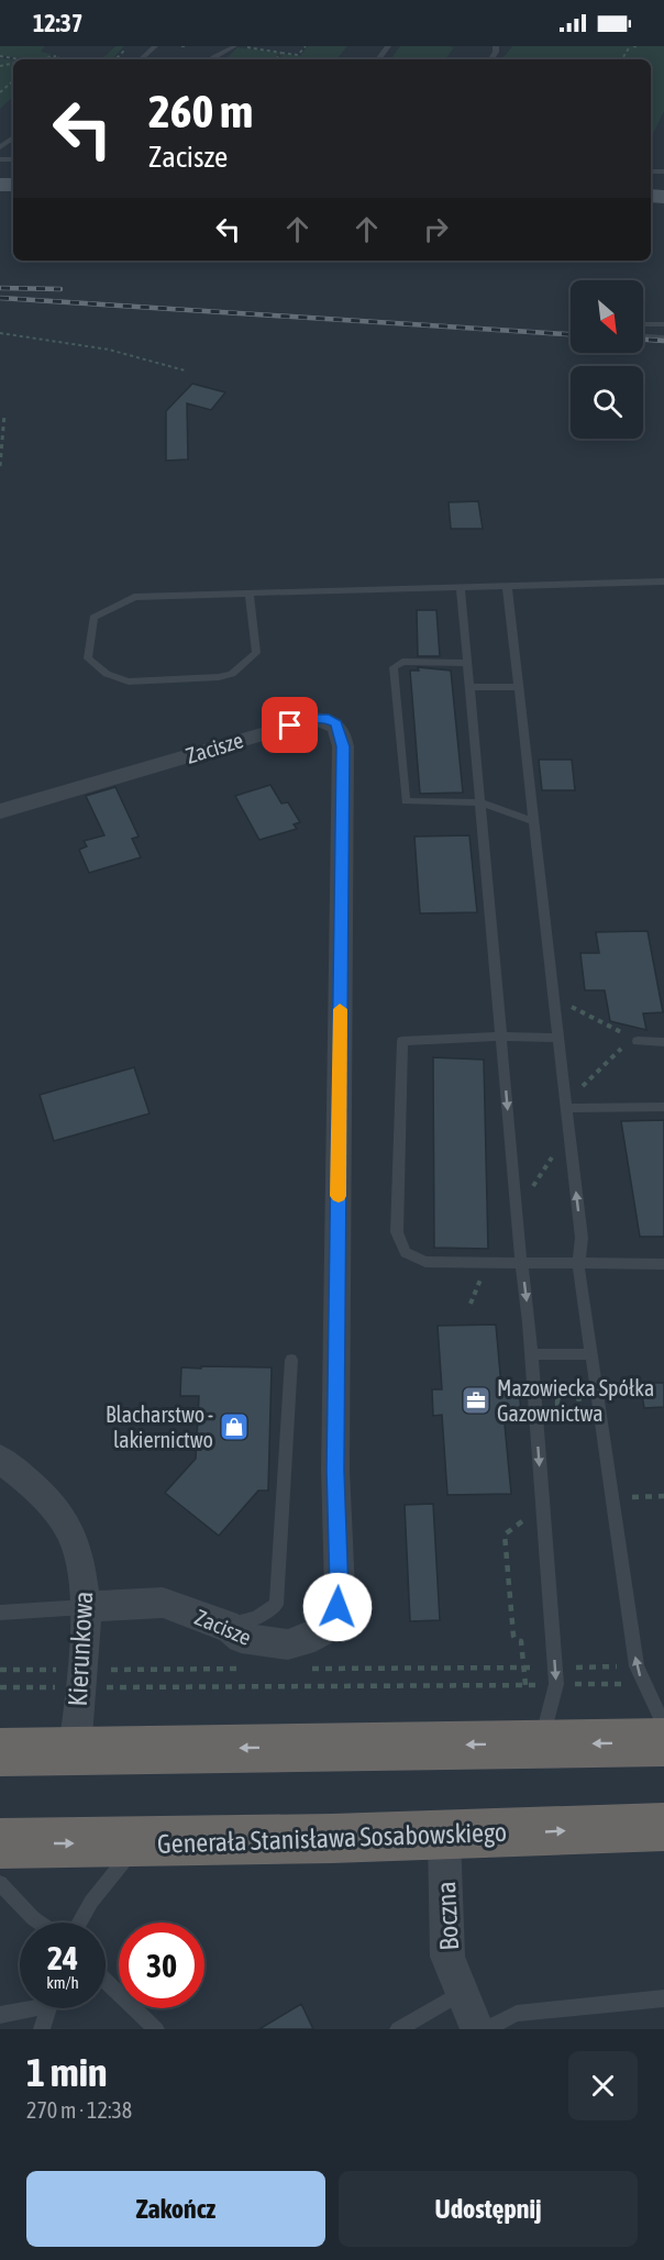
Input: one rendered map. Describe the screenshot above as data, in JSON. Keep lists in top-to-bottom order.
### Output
{
  "streets": {
    "highway": ["Generała Stanisława Sosabowskiego"],
    "street": ["Zacisze", "Kierunkowa", "Boczna"]
  },
  "crossings": [
    ["Zacisze", "Kierunkowa"],
    ["Generała Stanisława Sosabowskiego", "Boczna"]
  ],
  "places": {
    "office": ["Mazowiecka Spółka Gazownictwa"],
    "shop": ["Blacharstwo - lakiernictwo"]
  },
  "north": "bottom right",
  "page": {
    "status": "12:37",
    "turn": ["260 m", "Zacisze"],
    "speed": "24 km/h",
    "limit": "30",
    "heading": ["1 min", "270 m · 12:38"],
    "buttons": ["Zakończ", "Udostępnij"]
  }
}
